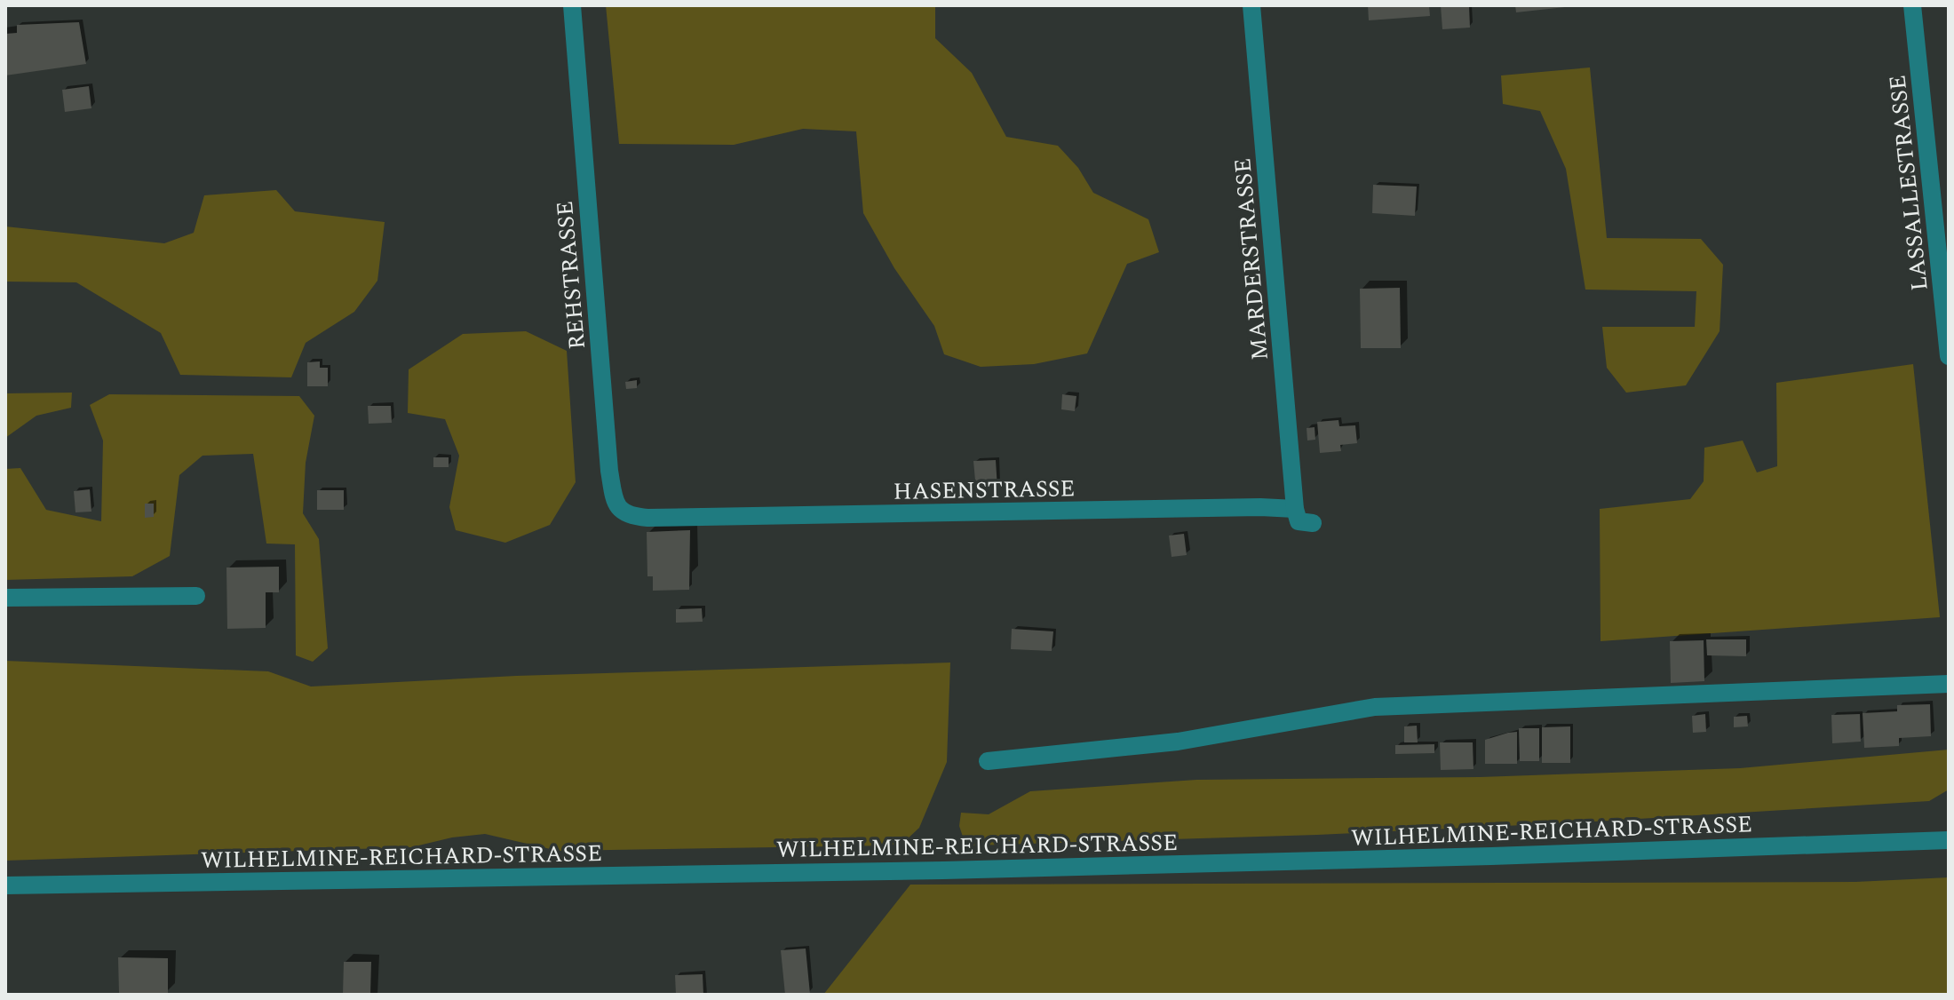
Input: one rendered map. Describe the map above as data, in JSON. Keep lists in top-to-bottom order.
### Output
{
  "streets": {
    "street": [
      "LASSALLESTRASSE",
      "MARDERSTRASSE",
      "REHSTRASSE",
      "HASENSTRASSE",
      "WILHELMINE-REICHARD-STRASSE"
    ]
  },
  "crossings": [
    ["MARDERSTRASSE", "HASENSTRASSE"],
    ["REHSTRASSE", "HASENSTRASSE"]
  ]
}
